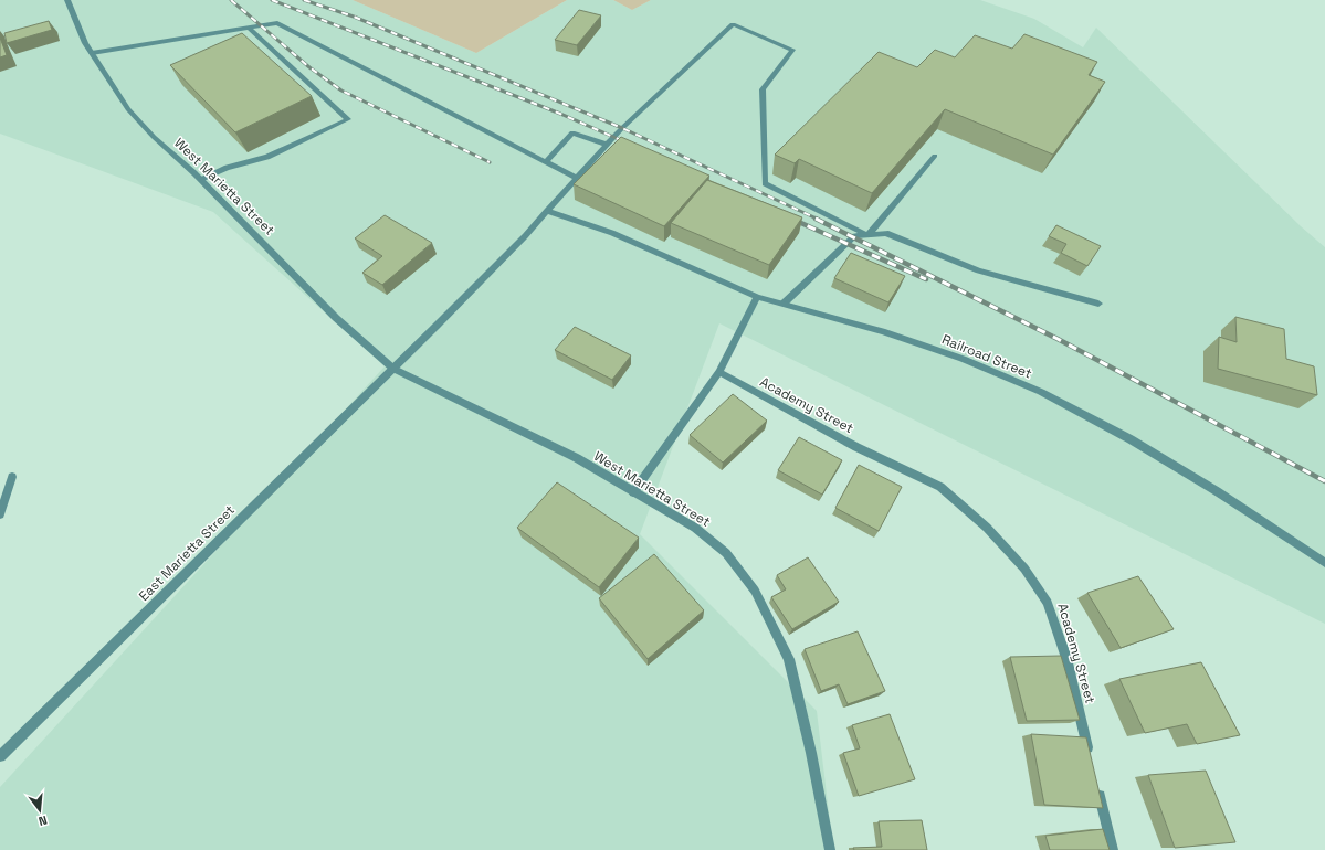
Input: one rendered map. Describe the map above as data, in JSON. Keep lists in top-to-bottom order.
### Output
{
  "streets": {
    "street": [
      "West Marietta Street",
      "Railroad Street",
      "Academy Street",
      "East Marietta Street"
    ]
  },
  "crossings": [
    ["West Marietta Street", "East Marietta Street"]
  ],
  "north": "bottom"
}
